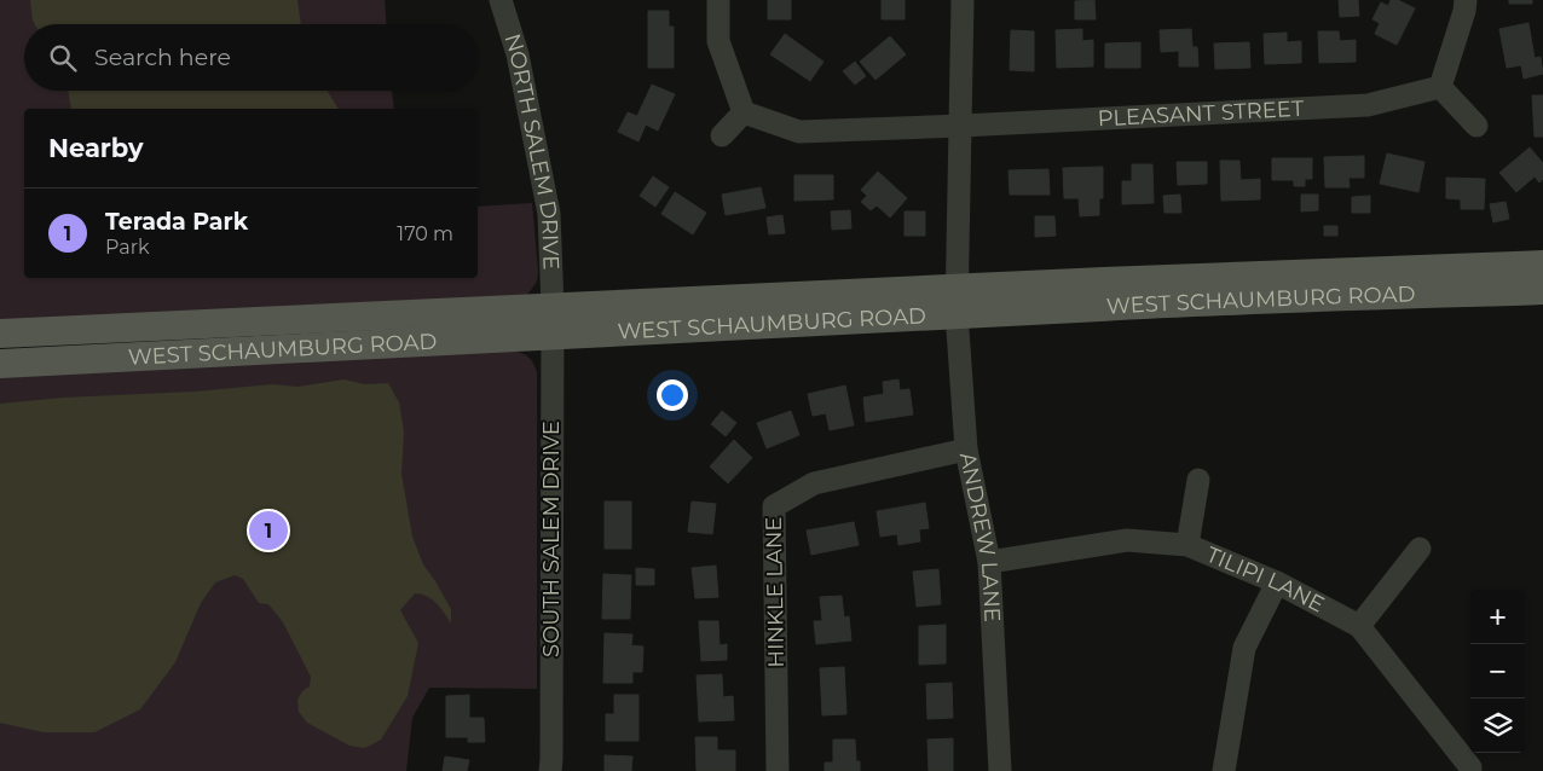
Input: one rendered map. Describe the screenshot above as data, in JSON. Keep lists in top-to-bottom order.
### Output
{
  "streets": {
    "main road": ["WEST SCHAUMBURG ROAD"],
    "street": [
      "PLEASANT STREET",
      "NORTH SALEM DRIVE",
      "ANDREW LANE",
      "SOUTH SALEM DRIVE",
      "TILIPI LANE",
      "HINKLE LANE"
    ]
  },
  "crossings": [
    ["PLEASANT STREET", "ANDREW LANE"],
    ["NORTH SALEM DRIVE", "WEST SCHAUMBURG ROAD"],
    ["NORTH SALEM DRIVE", "SOUTH SALEM DRIVE"],
    ["WEST SCHAUMBURG ROAD", "ANDREW LANE"],
    ["WEST SCHAUMBURG ROAD", "SOUTH SALEM DRIVE"],
    ["ANDREW LANE", "TILIPI LANE"],
    ["ANDREW LANE", "HINKLE LANE"]
  ],
  "page": {
    "search": "Search here",
    "heading": "Nearby",
    "list": [
      {
        "mark": "1",
        "name": "Terada Park",
        "note": "Park",
        "value": "170 m"
      }
    ],
    "pins": "1",
    "map_buttons": ["+", "−"]
  }
}
